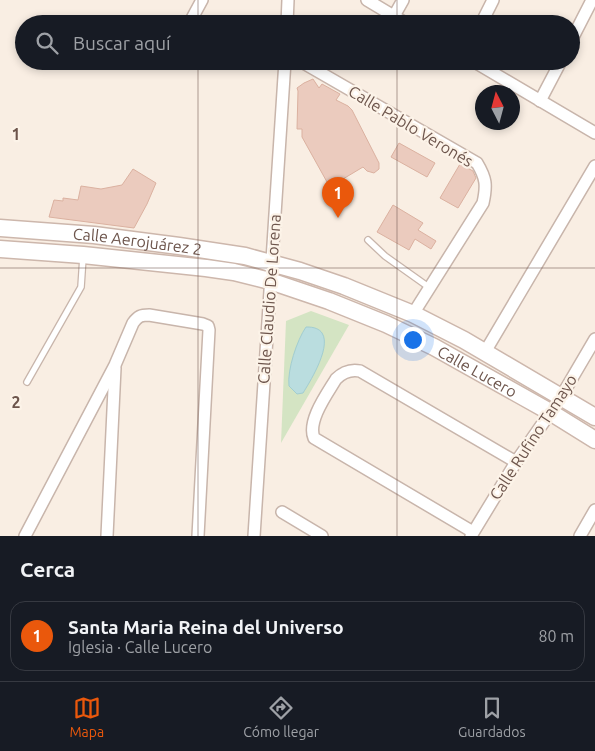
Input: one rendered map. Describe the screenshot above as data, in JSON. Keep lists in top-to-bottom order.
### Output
{
  "streets": {
    "street": [
      "Calle Pablo Veronés",
      "Calle Aerojuárez 2",
      "Calle Claudio De Lorena",
      "Calle Lucero",
      "Calle Rufino Tamayo"
    ]
  },
  "crossings": [
    ["Calle Pablo Veronés", "Calle Lucero"],
    ["Calle Aerojuárez 2", "Calle Claudio De Lorena"],
    ["Calle Aerojuárez 2", "Calle Lucero"],
    ["Calle Claudio De Lorena", "Calle Lucero"],
    ["Calle Lucero", "Calle Rufino Tamayo"]
  ],
  "north": "top",
  "page": {
    "search": "Buscar aquí",
    "pins": "1",
    "heading": "Cerca",
    "list": [
      {
        "mark": "1",
        "name": "Santa Maria Reina del Universo",
        "note": "Iglesia · Calle Lucero",
        "value": "80 m"
      }
    ],
    "nav": ["Mapa", "Cómo llegar", "Guardados"]
  },
  "grid": {
    "rows": ["1", "2"]
  }
}
